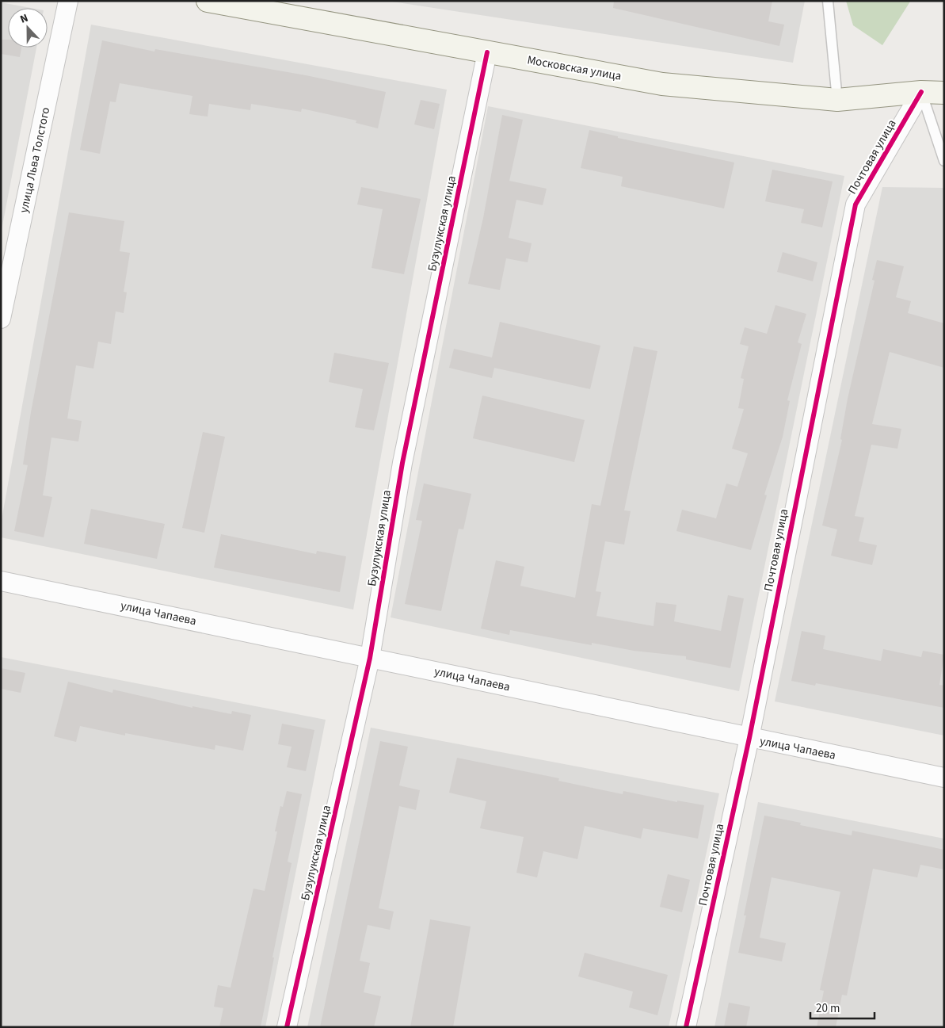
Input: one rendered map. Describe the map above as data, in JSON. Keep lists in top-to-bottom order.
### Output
{
  "streets": {
    "street": [
      "Московская улица",
      "Почтовая улица",
      "улица Льва Толстого",
      "Бузулукская улица",
      "улица Чапаева"
    ]
  },
  "crossings": [
    ["Московская улица", "Почтовая улица"],
    ["Московская улица", "Бузулукская улица"],
    ["Почтовая улица", "улица Чапаева"],
    ["Бузулукская улица", "улица Чапаева"]
  ],
  "scale_bar": "20 m",
  "north": "top"
}
